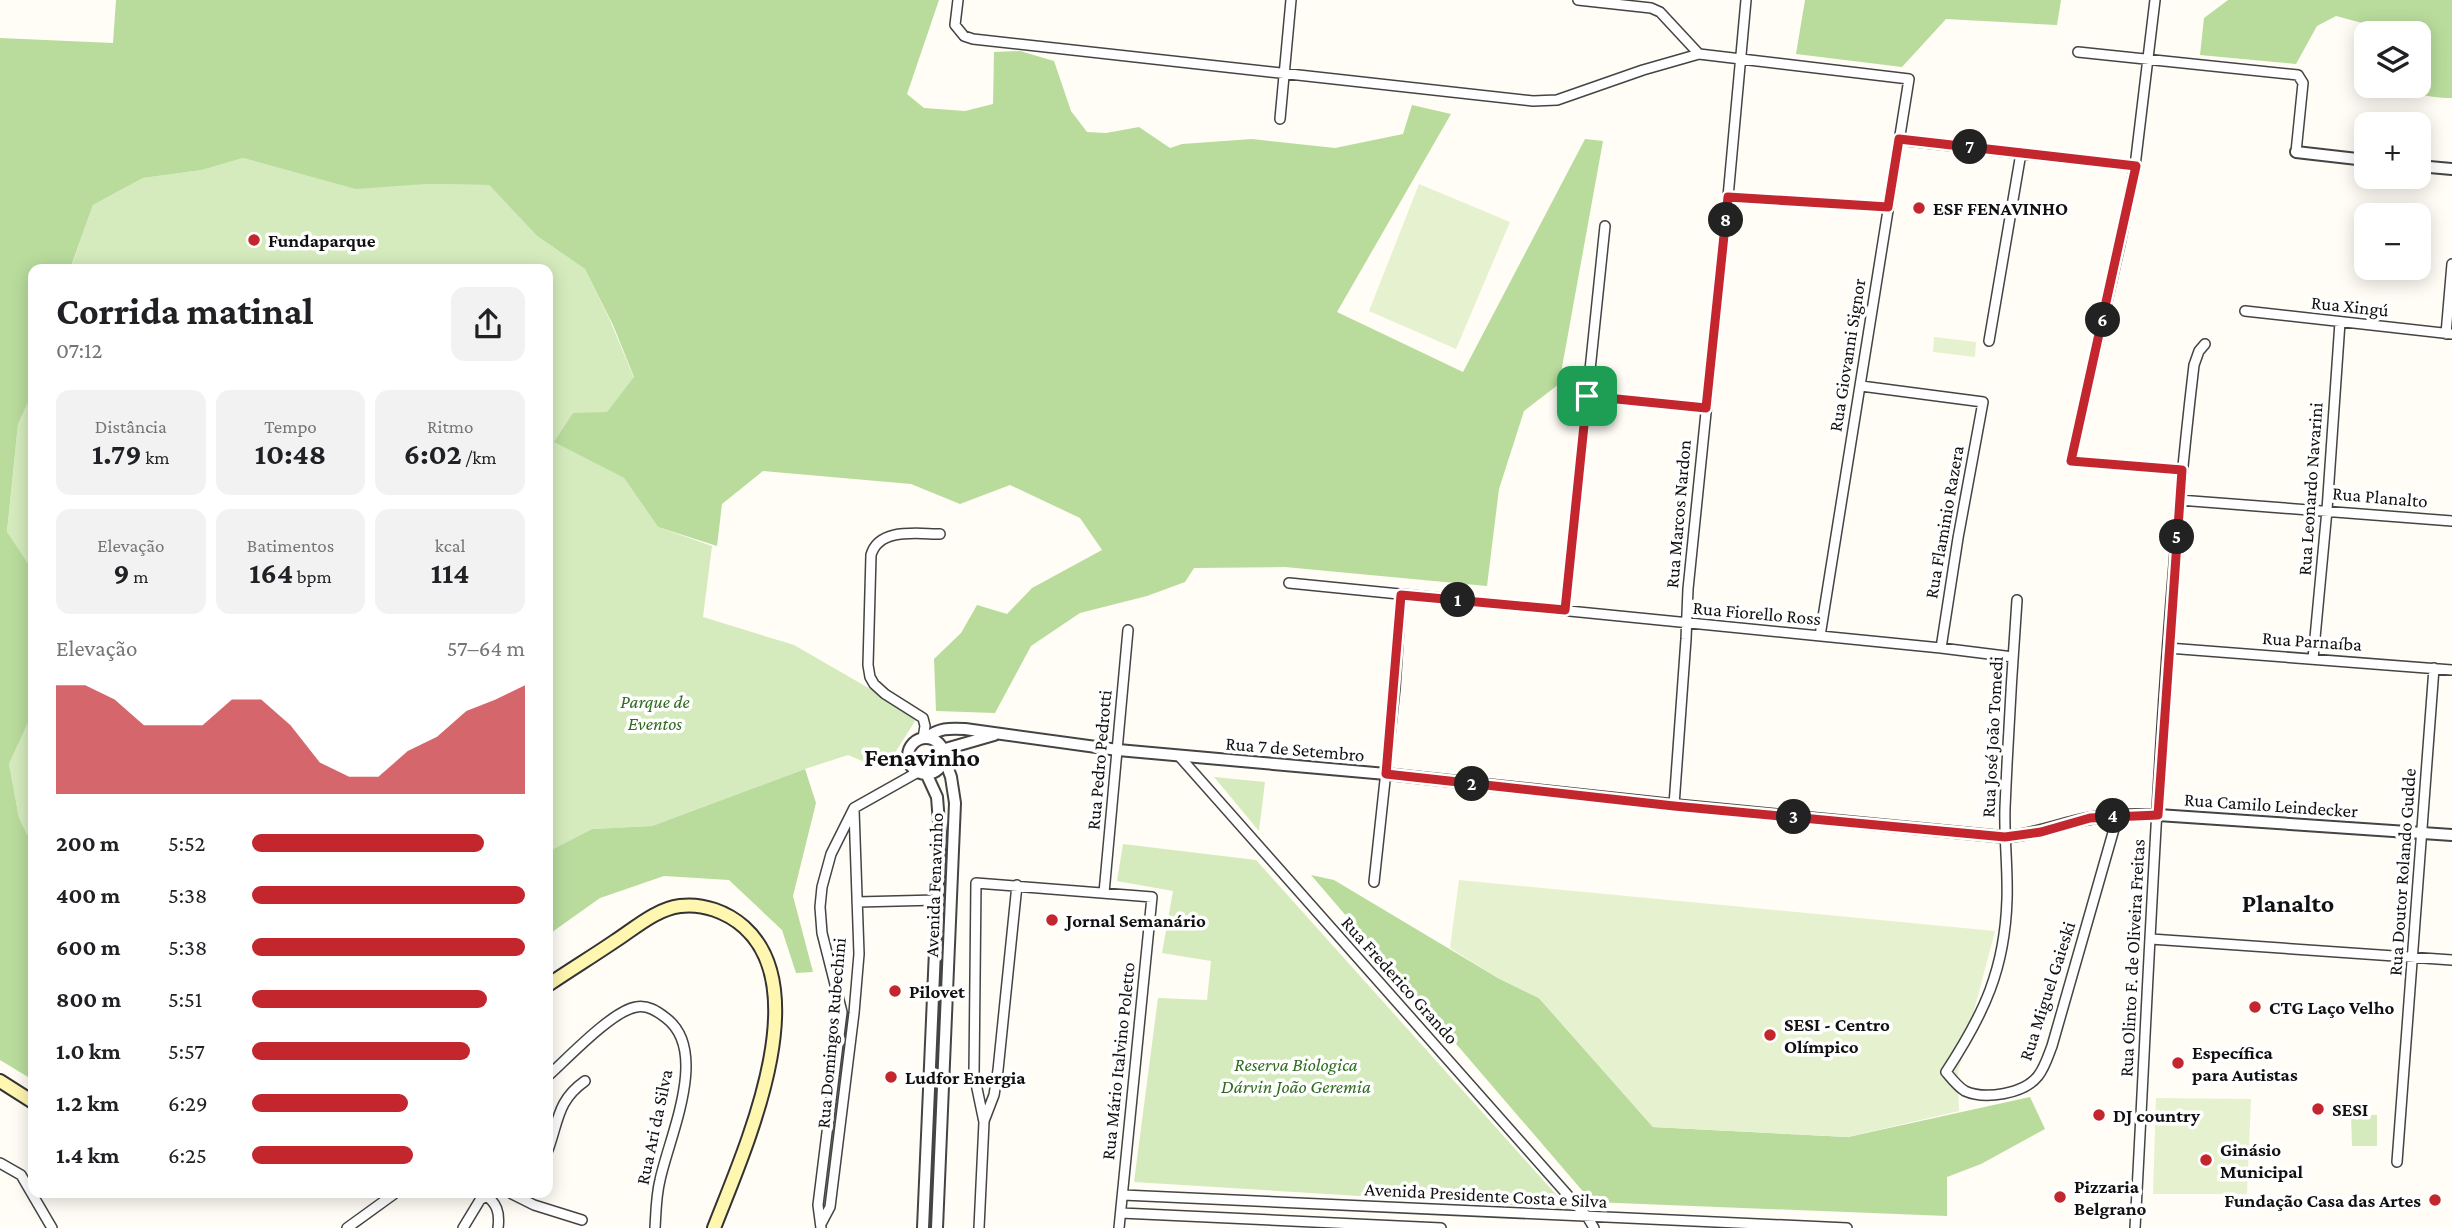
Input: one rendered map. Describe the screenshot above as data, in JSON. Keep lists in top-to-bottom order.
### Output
{
  "streets": {
    "street": [
      "Rua Xingú",
      "Rua Giovanni Signor",
      "Rua Leonardo Navarini",
      "Rua Planalto",
      "Rua Marcos Nardon",
      "Rua Flaminio Razera",
      "Rua Fiorello Ross",
      "Rua Parnaíba",
      "Rua José João Tomedi",
      "Rua 7 de Setembro",
      "Rua Pedro Pedrotti",
      "Rua Camilo Leindecker",
      "Rua Doutor Rolando Gudde",
      "Avenida Fenavinho",
      "Rua Olinto F. de Oliveira Freitas",
      "Rua Frederico Grando",
      "Rua Miguel Gaieski",
      "Rua Domingos Rubechini",
      "Rua Mário Italvino Poletto",
      "Rua Ari da Silva",
      "Avenida Presidente Costa e Silva"
    ]
  },
  "crossings": [
    ["Rua Xingú", "Rua Leonardo Navarini"],
    ["Rua Giovanni Signor", "Rua Marcos Nardon"],
    ["Rua Giovanni Signor", "Rua Flaminio Razera"],
    ["Rua Giovanni Signor", "Rua Fiorello Ross"],
    ["Rua Leonardo Navarini", "Rua Planalto"],
    ["Rua Leonardo Navarini", "Rua Parnaíba"],
    ["Rua Planalto", "Rua Olinto F. de Oliveira Freitas"],
    ["Rua Marcos Nardon", "Rua Fiorello Ross"],
    ["Rua Marcos Nardon", "Rua 7 de Setembro"],
    ["Rua Flaminio Razera", "Rua Fiorello Ross"],
    ["Rua Fiorello Ross", "Rua José João Tomedi"],
    ["Rua Parnaíba", "Rua Doutor Rolando Gudde"],
    ["Rua Parnaíba", "Rua Olinto F. de Oliveira Freitas"],
    ["Rua José João Tomedi", "Rua 7 de Setembro"],
    ["Rua José João Tomedi", "Rua Camilo Leindecker"],
    ["Rua José João Tomedi", "Rua Miguel Gaieski"],
    ["Rua 7 de Setembro", "Rua Pedro Pedrotti"],
    ["Rua 7 de Setembro", "Rua Camilo Leindecker"],
    ["Rua 7 de Setembro", "Avenida Fenavinho"],
    ["Rua 7 de Setembro", "Rua Frederico Grando"],
    ["Rua Pedro Pedrotti", "Rua Mário Italvino Poletto"],
    ["Rua Camilo Leindecker", "Rua Doutor Rolando Gudde"],
    ["Rua Camilo Leindecker", "Rua Olinto F. de Oliveira Freitas"],
    ["Rua Camilo Leindecker", "Rua Miguel Gaieski"],
    ["Rua Frederico Grando", "Avenida Presidente Costa e Silva"],
    ["Rua Mário Italvino Poletto", "Avenida Presidente Costa e Silva"]
  ],
  "districts": ["Fenavinho", "Planalto"],
  "parks": ["Parque de Eventos", "Reserva Biologica Dárvin João Geremia"],
  "places": [
    "ESF FENAVINHO",
    "Fundaparque",
    "Jornal Semanário",
    "Pilovet",
    "CTG Laço Velho",
    "SESI - Centro Olímpico",
    "Específica para Autistas",
    "Ludfor Energia",
    "SESI",
    "DJ country",
    "Ginásio Municipal",
    "Pizzaria Belgrano",
    "Fundação Casa das Artes"
  ],
  "page": {
    "map_buttons": ["+", "−"],
    "pins": [
      "7",
      "8",
      "6",
      "5",
      "1",
      "2",
      "4",
      "3"
    ],
    "heading": ["Corrida matinal", "07:12"],
    "stats": [
      ["Distância", "1.79 km"],
      ["Tempo", "10:48"],
      ["Ritmo", "6:02 /km"],
      ["Elevação", "9 m"],
      ["Batimentos", "164 bpm"],
      ["kcal", "114"]
    ],
    "chart": ["Elevação", "57–64 m"],
    "list": [
      {
        "name": "200 m",
        "note": "5:52"
      },
      {
        "name": "400 m",
        "note": "5:38"
      },
      {
        "name": "600 m",
        "note": "5:38"
      },
      {
        "name": "800 m",
        "note": "5:51"
      },
      {
        "name": "1.0 km",
        "note": "5:57"
      },
      {
        "name": "1.2 km",
        "note": "6:29"
      },
      {
        "name": "1.4 km",
        "note": "6:25"
      }
    ]
  }
}
